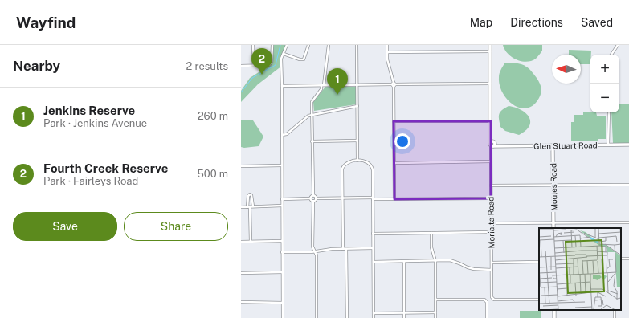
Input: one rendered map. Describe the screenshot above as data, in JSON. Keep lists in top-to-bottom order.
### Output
{
  "streets": {
    "main road": ["Glen Stuart Road", "Moules Road", "Morialta Road"]
  },
  "crossings": [
    ["Glen Stuart Road", "Moules Road"],
    ["Glen Stuart Road", "Morialta Road"]
  ],
  "north": "left",
  "page": {
    "header": "Wayfind",
    "nav": ["Map", "Directions", "Saved"],
    "heading": ["Nearby", "2 results"],
    "pins": ["2", "1"],
    "map_buttons": ["+", "−"],
    "list": [
      {
        "mark": "1",
        "name": "Jenkins Reserve",
        "note": "Park · Jenkins Avenue",
        "value": "260 m"
      },
      {
        "mark": "2",
        "name": "Fourth Creek Reserve",
        "note": "Park · Fairleys Road",
        "value": "500 m"
      }
    ],
    "buttons": ["Save", "Share"]
  }
}
